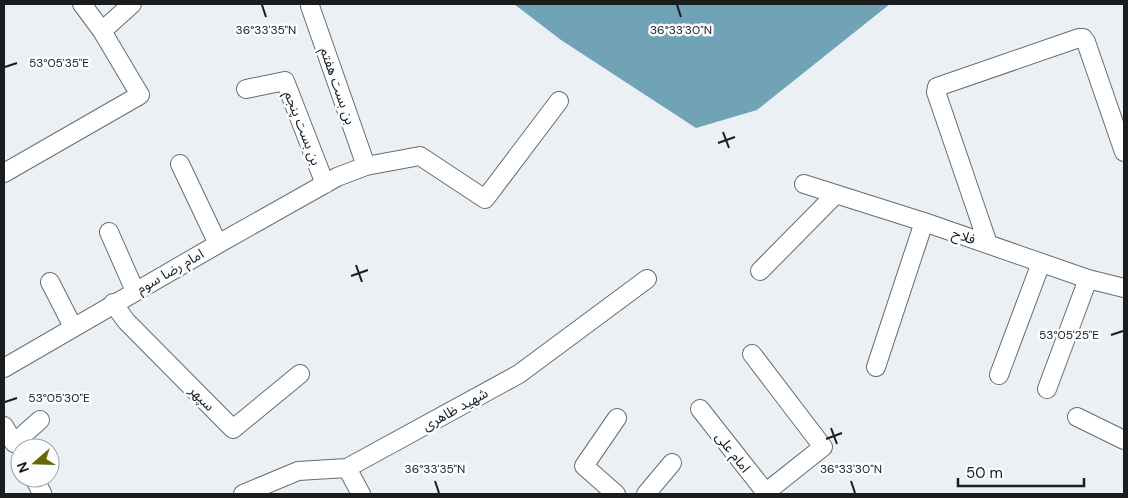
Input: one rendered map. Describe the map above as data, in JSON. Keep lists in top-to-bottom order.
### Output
{
  "streets": {
    "street": [
      "بن بست هفتم",
      "بن بست پنجم",
      "فلاح",
      "امام رضا سوم",
      "سپهر",
      "شهید ظاهری",
      "امام علی"
    ]
  },
  "crossings": [
    ["بن بست هفتم", "امام رضا سوم"],
    ["بن بست پنجم", "امام رضا سوم"],
    ["امام رضا سوم", "سپهر"]
  ],
  "scale_bar": "50 m",
  "north": "left",
  "coordinates": [
    "36°33'35\"N",
    "36°33'30\"N",
    "53°05'35\"E",
    "53°05'25\"E",
    "53°05'30\"E"
  ]
}
